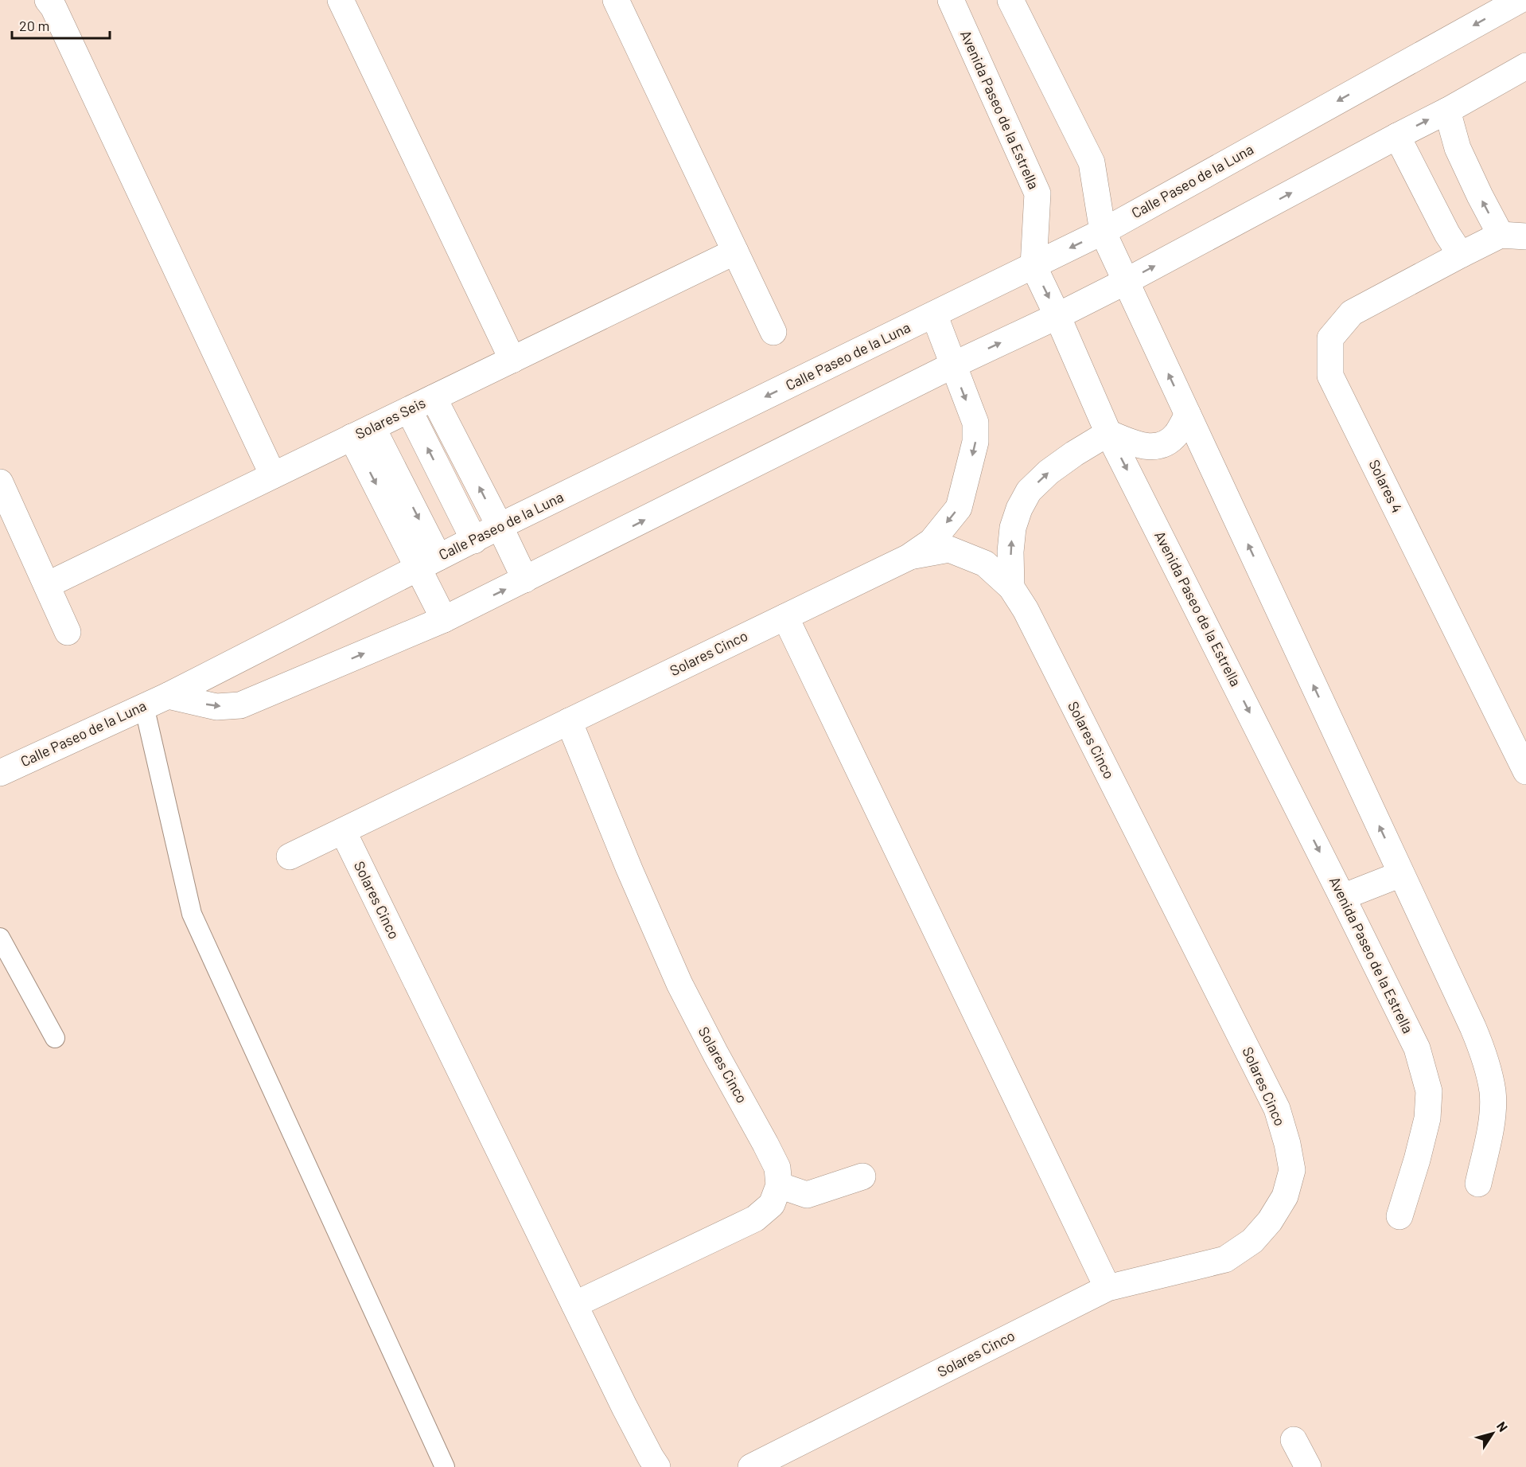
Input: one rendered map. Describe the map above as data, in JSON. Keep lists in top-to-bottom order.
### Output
{
  "streets": {
    "street": [
      "Avenida Paseo de la Estrella",
      "Calle Paseo de la Luna",
      "Solares Seis",
      "Solares 4",
      "Solares Cinco"
    ]
  },
  "crossings": [
    ["Avenida Paseo de la Estrella", "Calle Paseo de la Luna"],
    ["Calle Paseo de la Luna", "Solares Cinco"]
  ],
  "scale_bar": "20 m",
  "north": "top right"
}
